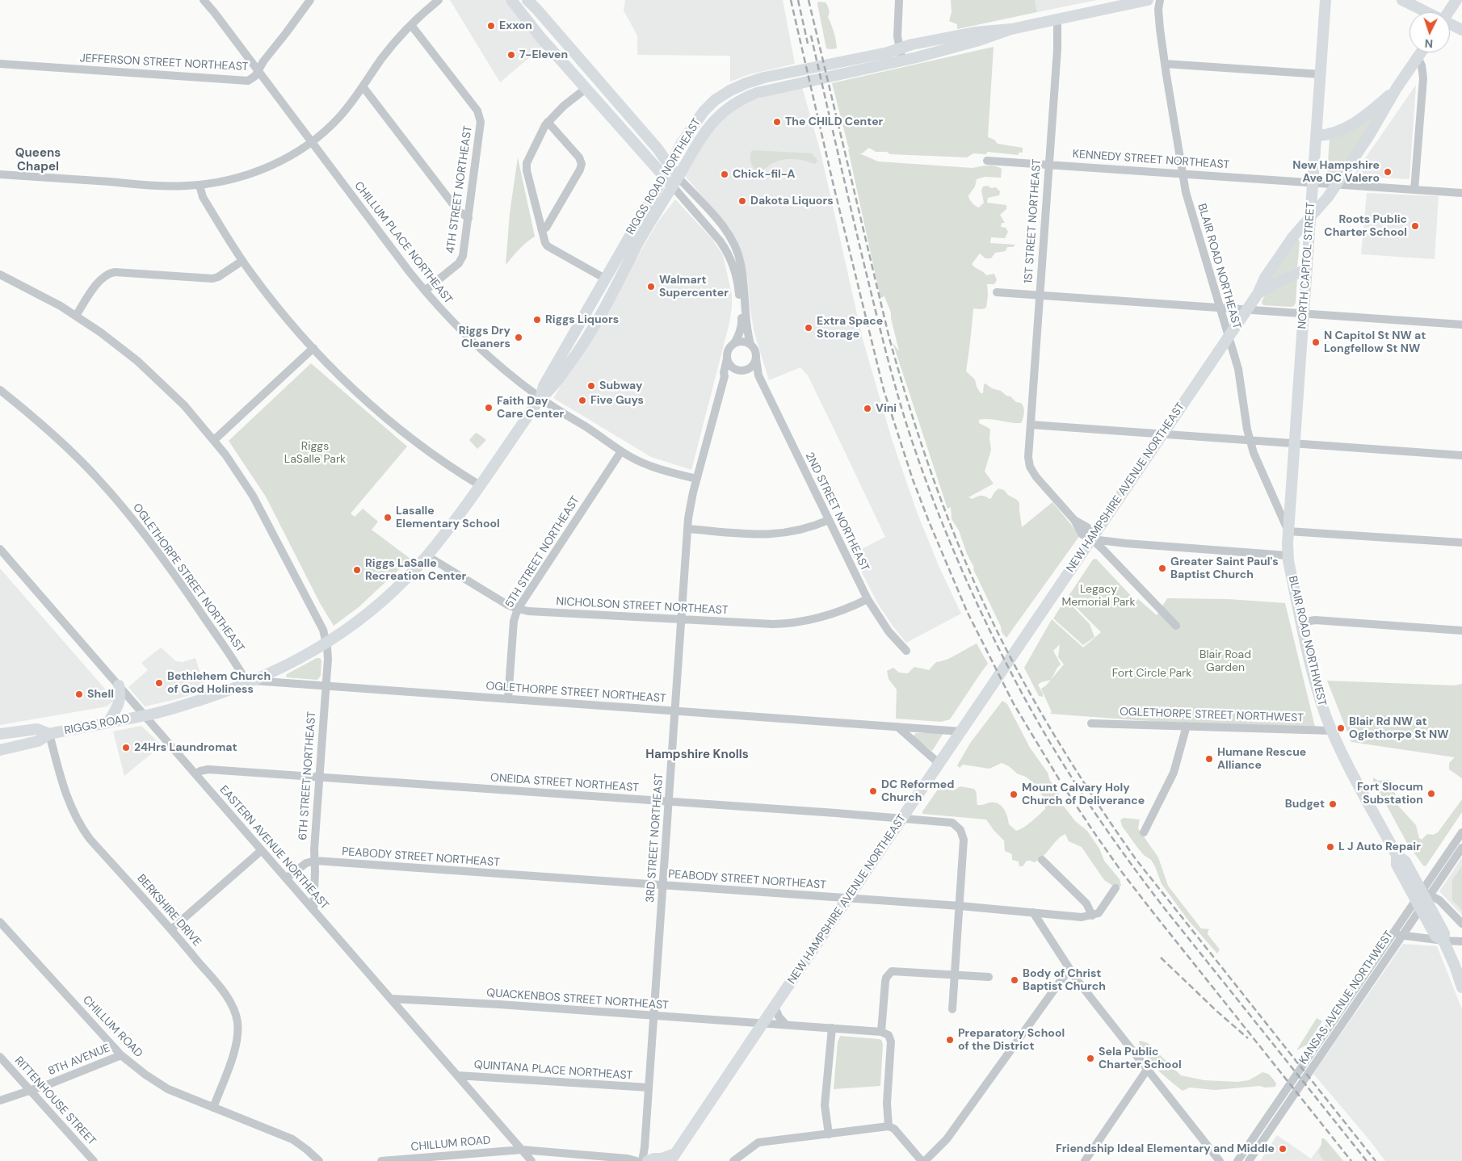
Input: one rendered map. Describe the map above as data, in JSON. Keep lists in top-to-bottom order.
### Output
{
  "streets": {
    "main road": [
      "RIGGS ROAD NORTHEAST",
      "NORTH CAPITOL STREET",
      "NEW HAMPSHIRE AVENUE NORTHEAST",
      "BLAIR ROAD NORTHWEST",
      "RIGGS ROAD"
    ],
    "street": [
      "JEFFERSON STREET NORTHEAST",
      "KENNEDY STREET NORTHEAST",
      "4TH STREET NORTHEAST",
      "1ST STREET NORTHEAST",
      "CHILLUM PLACE NORTHEAST",
      "BLAIR ROAD NORTHEAST",
      "2ND STREET NORTHEAST",
      "5TH STREET NORTHEAST",
      "OGLETHORPE STREET NORTHEAST",
      "NICHOLSON STREET NORTHEAST",
      "OGLETHORPE STREET NORTHWEST",
      "6TH STREET NORTHEAST",
      "ONEIDA STREET NORTHEAST",
      "3RD STREET NORTHEAST",
      "EASTERN AVENUE NORTHEAST",
      "PEABODY STREET NORTHEAST",
      "BERKSHIRE DRIVE",
      "KANSAS AVENUE NORTHWEST",
      "QUACKENBOS STREET NORTHEAST",
      "CHILLUM ROAD",
      "8TH AVENUE",
      "QUINTANA PLACE NORTHEAST",
      "RITTENHOUSE STREET"
    ]
  },
  "crossings": [
    ["JEFFERSON STREET NORTHEAST", "CHILLUM PLACE NORTHEAST"],
    ["KENNEDY STREET NORTHEAST", "1ST STREET NORTHEAST"],
    ["KENNEDY STREET NORTHEAST", "NORTH CAPITOL STREET"],
    ["KENNEDY STREET NORTHEAST", "BLAIR ROAD NORTHEAST"],
    ["KENNEDY STREET NORTHEAST", "NEW HAMPSHIRE AVENUE NORTHEAST"],
    ["RIGGS ROAD NORTHEAST", "1ST STREET NORTHEAST"],
    ["RIGGS ROAD NORTHEAST", "CHILLUM PLACE NORTHEAST"],
    ["RIGGS ROAD NORTHEAST", "OGLETHORPE STREET NORTHEAST"],
    ["RIGGS ROAD NORTHEAST", "NICHOLSON STREET NORTHEAST"],
    ["RIGGS ROAD NORTHEAST", "RIGGS ROAD"],
    ["RIGGS ROAD NORTHEAST", "6TH STREET NORTHEAST"],
    ["RIGGS ROAD NORTHEAST", "EASTERN AVENUE NORTHEAST"],
    ["4TH STREET NORTHEAST", "CHILLUM PLACE NORTHEAST"],
    ["1ST STREET NORTHEAST", "NEW HAMPSHIRE AVENUE NORTHEAST"],
    ["CHILLUM PLACE NORTHEAST", "5TH STREET NORTHEAST"],
    ["CHILLUM PLACE NORTHEAST", "3RD STREET NORTHEAST"],
    ["NORTH CAPITOL STREET", "BLAIR ROAD NORTHEAST"],
    ["NORTH CAPITOL STREET", "NEW HAMPSHIRE AVENUE NORTHEAST"],
    ["NORTH CAPITOL STREET", "BLAIR ROAD NORTHWEST"],
    ["BLAIR ROAD NORTHEAST", "NEW HAMPSHIRE AVENUE NORTHEAST"],
    ["BLAIR ROAD NORTHEAST", "BLAIR ROAD NORTHWEST"],
    ["NEW HAMPSHIRE AVENUE NORTHEAST", "OGLETHORPE STREET NORTHEAST"],
    ["NEW HAMPSHIRE AVENUE NORTHEAST", "ONEIDA STREET NORTHEAST"],
    ["NEW HAMPSHIRE AVENUE NORTHEAST", "PEABODY STREET NORTHEAST"],
    ["NEW HAMPSHIRE AVENUE NORTHEAST", "QUACKENBOS STREET NORTHEAST"],
    ["2ND STREET NORTHEAST", "NICHOLSON STREET NORTHEAST"],
    ["2ND STREET NORTHEAST", "3RD STREET NORTHEAST"],
    ["5TH STREET NORTHEAST", "OGLETHORPE STREET NORTHEAST"],
    ["5TH STREET NORTHEAST", "NICHOLSON STREET NORTHEAST"],
    ["OGLETHORPE STREET NORTHEAST", "6TH STREET NORTHEAST"],
    ["OGLETHORPE STREET NORTHEAST", "3RD STREET NORTHEAST"],
    ["NICHOLSON STREET NORTHEAST", "3RD STREET NORTHEAST"],
    ["BLAIR ROAD NORTHWEST", "OGLETHORPE STREET NORTHWEST"],
    ["BLAIR ROAD NORTHWEST", "KANSAS AVENUE NORTHWEST"],
    ["RIGGS ROAD", "EASTERN AVENUE NORTHEAST"],
    ["RIGGS ROAD", "BERKSHIRE DRIVE"],
    ["6TH STREET NORTHEAST", "ONEIDA STREET NORTHEAST"],
    ["6TH STREET NORTHEAST", "EASTERN AVENUE NORTHEAST"],
    ["6TH STREET NORTHEAST", "PEABODY STREET NORTHEAST"],
    ["ONEIDA STREET NORTHEAST", "3RD STREET NORTHEAST"],
    ["ONEIDA STREET NORTHEAST", "EASTERN AVENUE NORTHEAST"],
    ["ONEIDA STREET NORTHEAST", "PEABODY STREET NORTHEAST"],
    ["3RD STREET NORTHEAST", "PEABODY STREET NORTHEAST"],
    ["3RD STREET NORTHEAST", "QUACKENBOS STREET NORTHEAST"],
    ["3RD STREET NORTHEAST", "QUINTANA PLACE NORTHEAST"],
    ["EASTERN AVENUE NORTHEAST", "QUACKENBOS STREET NORTHEAST"],
    ["EASTERN AVENUE NORTHEAST", "CHILLUM ROAD"],
    ["EASTERN AVENUE NORTHEAST", "QUINTANA PLACE NORTHEAST"],
    ["BERKSHIRE DRIVE", "CHILLUM ROAD"],
    ["CHILLUM ROAD", "8TH AVENUE"],
    ["8TH AVENUE", "RITTENHOUSE STREET"]
  ],
  "districts": ["Queens Chapel", "Hampshire Knolls"],
  "parks": [
    "Riggs LaSalle Park",
    "Legacy Memorial Park",
    "Blair Road Garden",
    "Fort Circle Park"
  ],
  "places": [
    "Exxon",
    "7-Eleven",
    "The CHILD Center",
    "New Hampshire Ave DC Valero",
    "Chick-fil-A",
    "Dakota Liquors",
    "Roots Public Charter School",
    "Walmart Supercenter",
    "Riggs Liquors",
    "Extra Space Storage",
    "Riggs Dry Cleaners",
    "N Capitol St NW at Longfellow St NW",
    "Subway",
    "Five Guys",
    "Faith Day Care Center",
    "Vini",
    "Lasalle Elementary School",
    "Greater Saint Paul's Baptist Church",
    "Riggs LaSalle Recreation Center",
    "Bethlehem Church of God Holiness",
    "Shell",
    "Blair Rd NW at Oglethorpe St NW",
    "24Hrs Laundromat",
    "Humane Rescue Alliance",
    "DC Reformed Church",
    "Fort Slocum Substation",
    "Mount Calvary Holy Church of Deliverance",
    "Budget",
    "L J Auto Repair",
    "Body of Christ Baptist Church",
    "Preparatory School of the District",
    "Sela Public Charter School",
    "Friendship Ideal Elementary and Middle"
  ],
  "north": "bottom"
}
